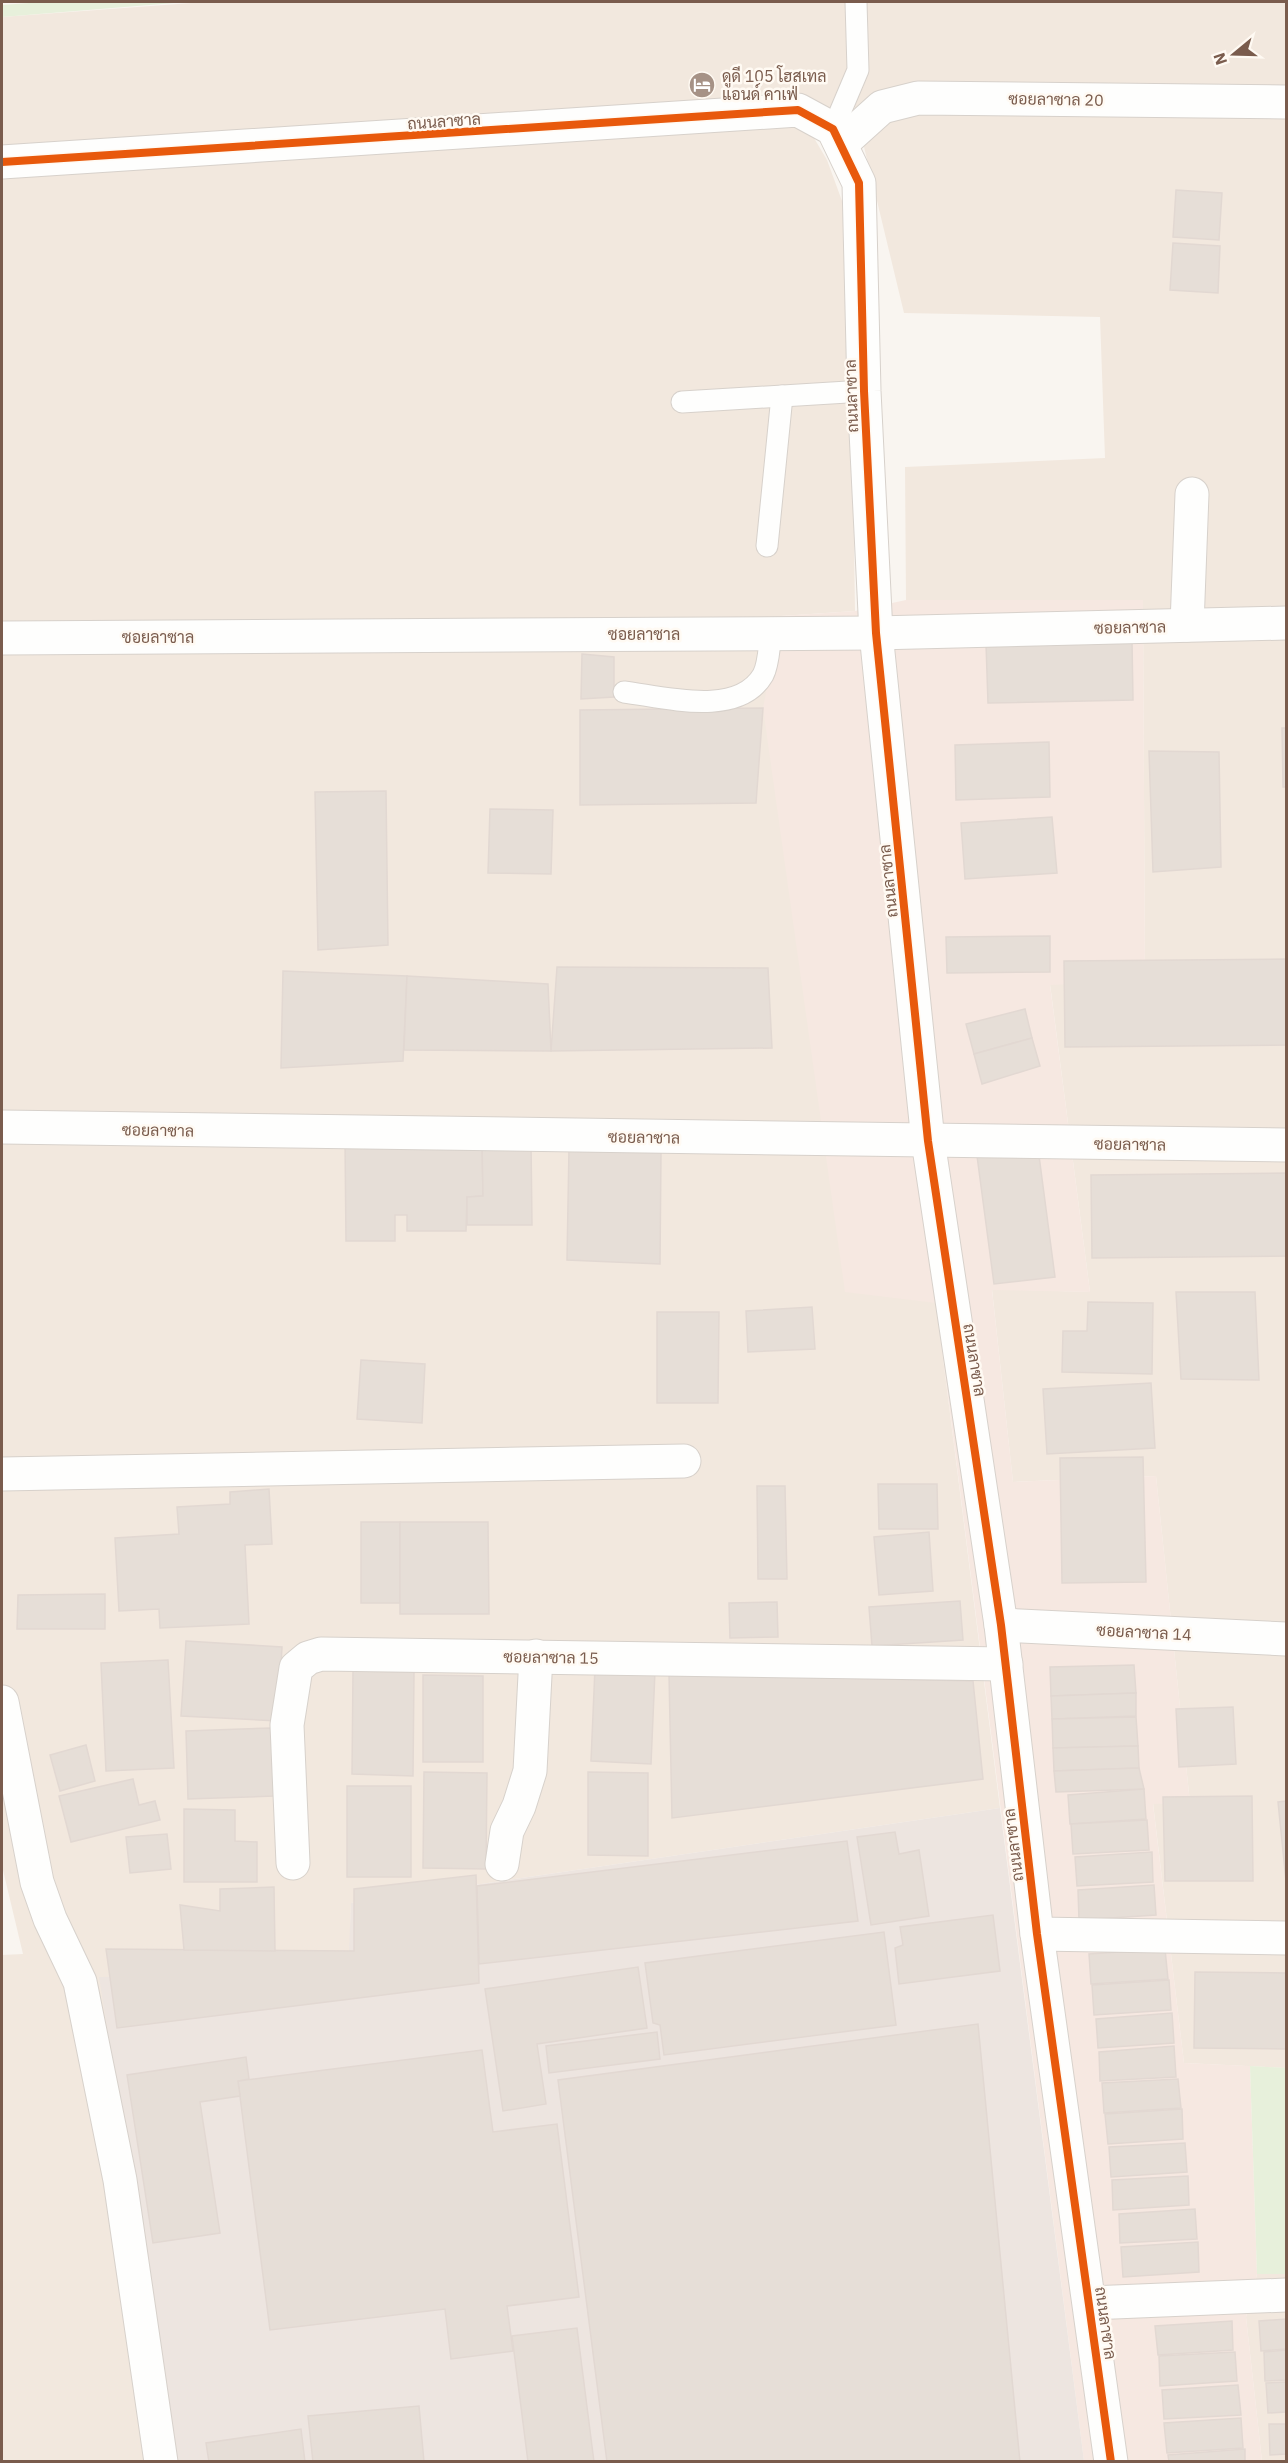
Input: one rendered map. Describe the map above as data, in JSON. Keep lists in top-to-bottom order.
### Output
{
  "streets": {
    "street": [
      "ซอยลาซาล 20",
      "ถนนลาซาล",
      "ซอยลาซาล",
      "ซอยลาซาล 14",
      "ซอยลาซาล 15"
    ]
  },
  "crossings": [
    ["ซอยลาซาล 20", "ถนนลาซาล"],
    ["ถนนลาซาล", "ซอยลาซาล"],
    ["ถนนลาซาล", "ซอยลาซาล 14"],
    ["ถนนลาซาล", "ซอยลาซาล 15"]
  ],
  "places": {
    "hotel": ["ดูดี 105 โฮสเทล แอนด์ คาเฟ่"]
  },
  "north": "left"
}
